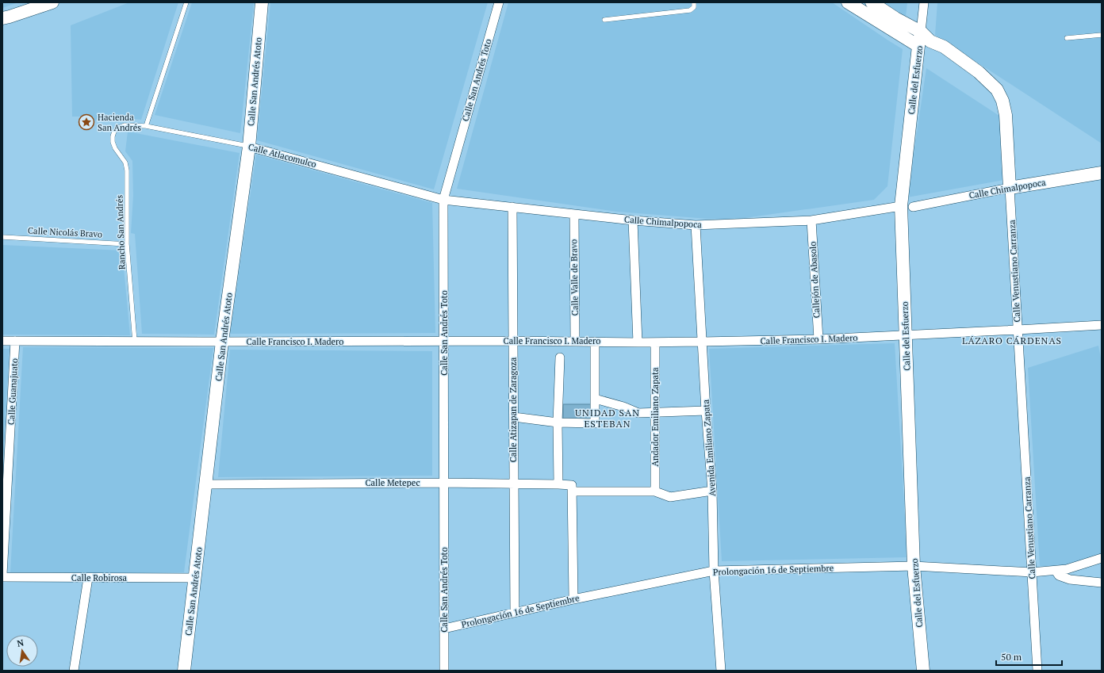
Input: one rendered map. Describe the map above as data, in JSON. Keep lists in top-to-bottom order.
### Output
{
  "streets": {
    "street": [
      "Calle San Andrés Toto",
      "Calle del Esfuerzo",
      "Calle San Andrés Atoto",
      "Calle Atlacomulco",
      "Calle Chimalpopoca",
      "Calle Venustiano Carranza",
      "Calle Valle de Bravo",
      "Callejón de Abasolo",
      "Calle Francisco I. Madero",
      "Calle Guanajuato",
      "Calle Atizapan de Zaragoza",
      "Andador Emiliano Zapata",
      "Avenida Emiliano Zapata",
      "Calle Metepec",
      "Prolongación 16 de Septiembre",
      "Calle Robirosa"
    ],
    "lane": ["Calle Nicolás Bravo", "Rancho San Andrés"]
  },
  "crossings": [
    ["Calle San Andrés Toto", "Calle Atlacomulco"],
    ["Calle San Andrés Toto", "Calle Chimalpopoca"],
    ["Calle San Andrés Toto", "Calle Francisco I. Madero"],
    ["Calle San Andrés Toto", "Calle Metepec"],
    ["Calle San Andrés Toto", "Prolongación 16 de Septiembre"],
    ["Calle del Esfuerzo", "Calle Chimalpopoca"],
    ["Calle del Esfuerzo", "Calle Venustiano Carranza"],
    ["Calle del Esfuerzo", "Calle Francisco I. Madero"],
    ["Calle del Esfuerzo", "Prolongación 16 de Septiembre"],
    ["Calle San Andrés Atoto", "Calle Atlacomulco"],
    ["Calle San Andrés Atoto", "Calle Francisco I. Madero"],
    ["Calle San Andrés Atoto", "Calle Metepec"],
    ["Calle San Andrés Atoto", "Calle Robirosa"],
    ["Calle Atlacomulco", "Calle Chimalpopoca"],
    ["Calle Atlacomulco", "Rancho San Andrés"],
    ["Calle Chimalpopoca", "Calle Venustiano Carranza"],
    ["Calle Chimalpopoca", "Calle Valle de Bravo"],
    ["Calle Chimalpopoca", "Callejón de Abasolo"],
    ["Calle Chimalpopoca", "Calle Atizapan de Zaragoza"],
    ["Calle Chimalpopoca", "Avenida Emiliano Zapata"],
    ["Calle Nicolás Bravo", "Rancho San Andrés"],
    ["Rancho San Andrés", "Calle Francisco I. Madero"],
    ["Calle Venustiano Carranza", "Calle Francisco I. Madero"],
    ["Calle Venustiano Carranza", "Prolongación 16 de Septiembre"],
    ["Calle Valle de Bravo", "Calle Francisco I. Madero"],
    ["Callejón de Abasolo", "Calle Francisco I. Madero"],
    ["Calle Francisco I. Madero", "Calle Guanajuato"],
    ["Calle Francisco I. Madero", "Calle Atizapan de Zaragoza"],
    ["Calle Francisco I. Madero", "Andador Emiliano Zapata"],
    ["Calle Francisco I. Madero", "Avenida Emiliano Zapata"],
    ["Calle Atizapan de Zaragoza", "Calle Metepec"],
    ["Calle Atizapan de Zaragoza", "Prolongación 16 de Septiembre"],
    ["Avenida Emiliano Zapata", "Prolongación 16 de Septiembre"]
  ],
  "districts": ["LÁZARO CÁRDENAS", "UNIDAD SAN ESTEBAN"],
  "places": {
    "place": ["Hacienda San Andrés"]
  },
  "scale_bar": "50 m",
  "north": "top"
}
